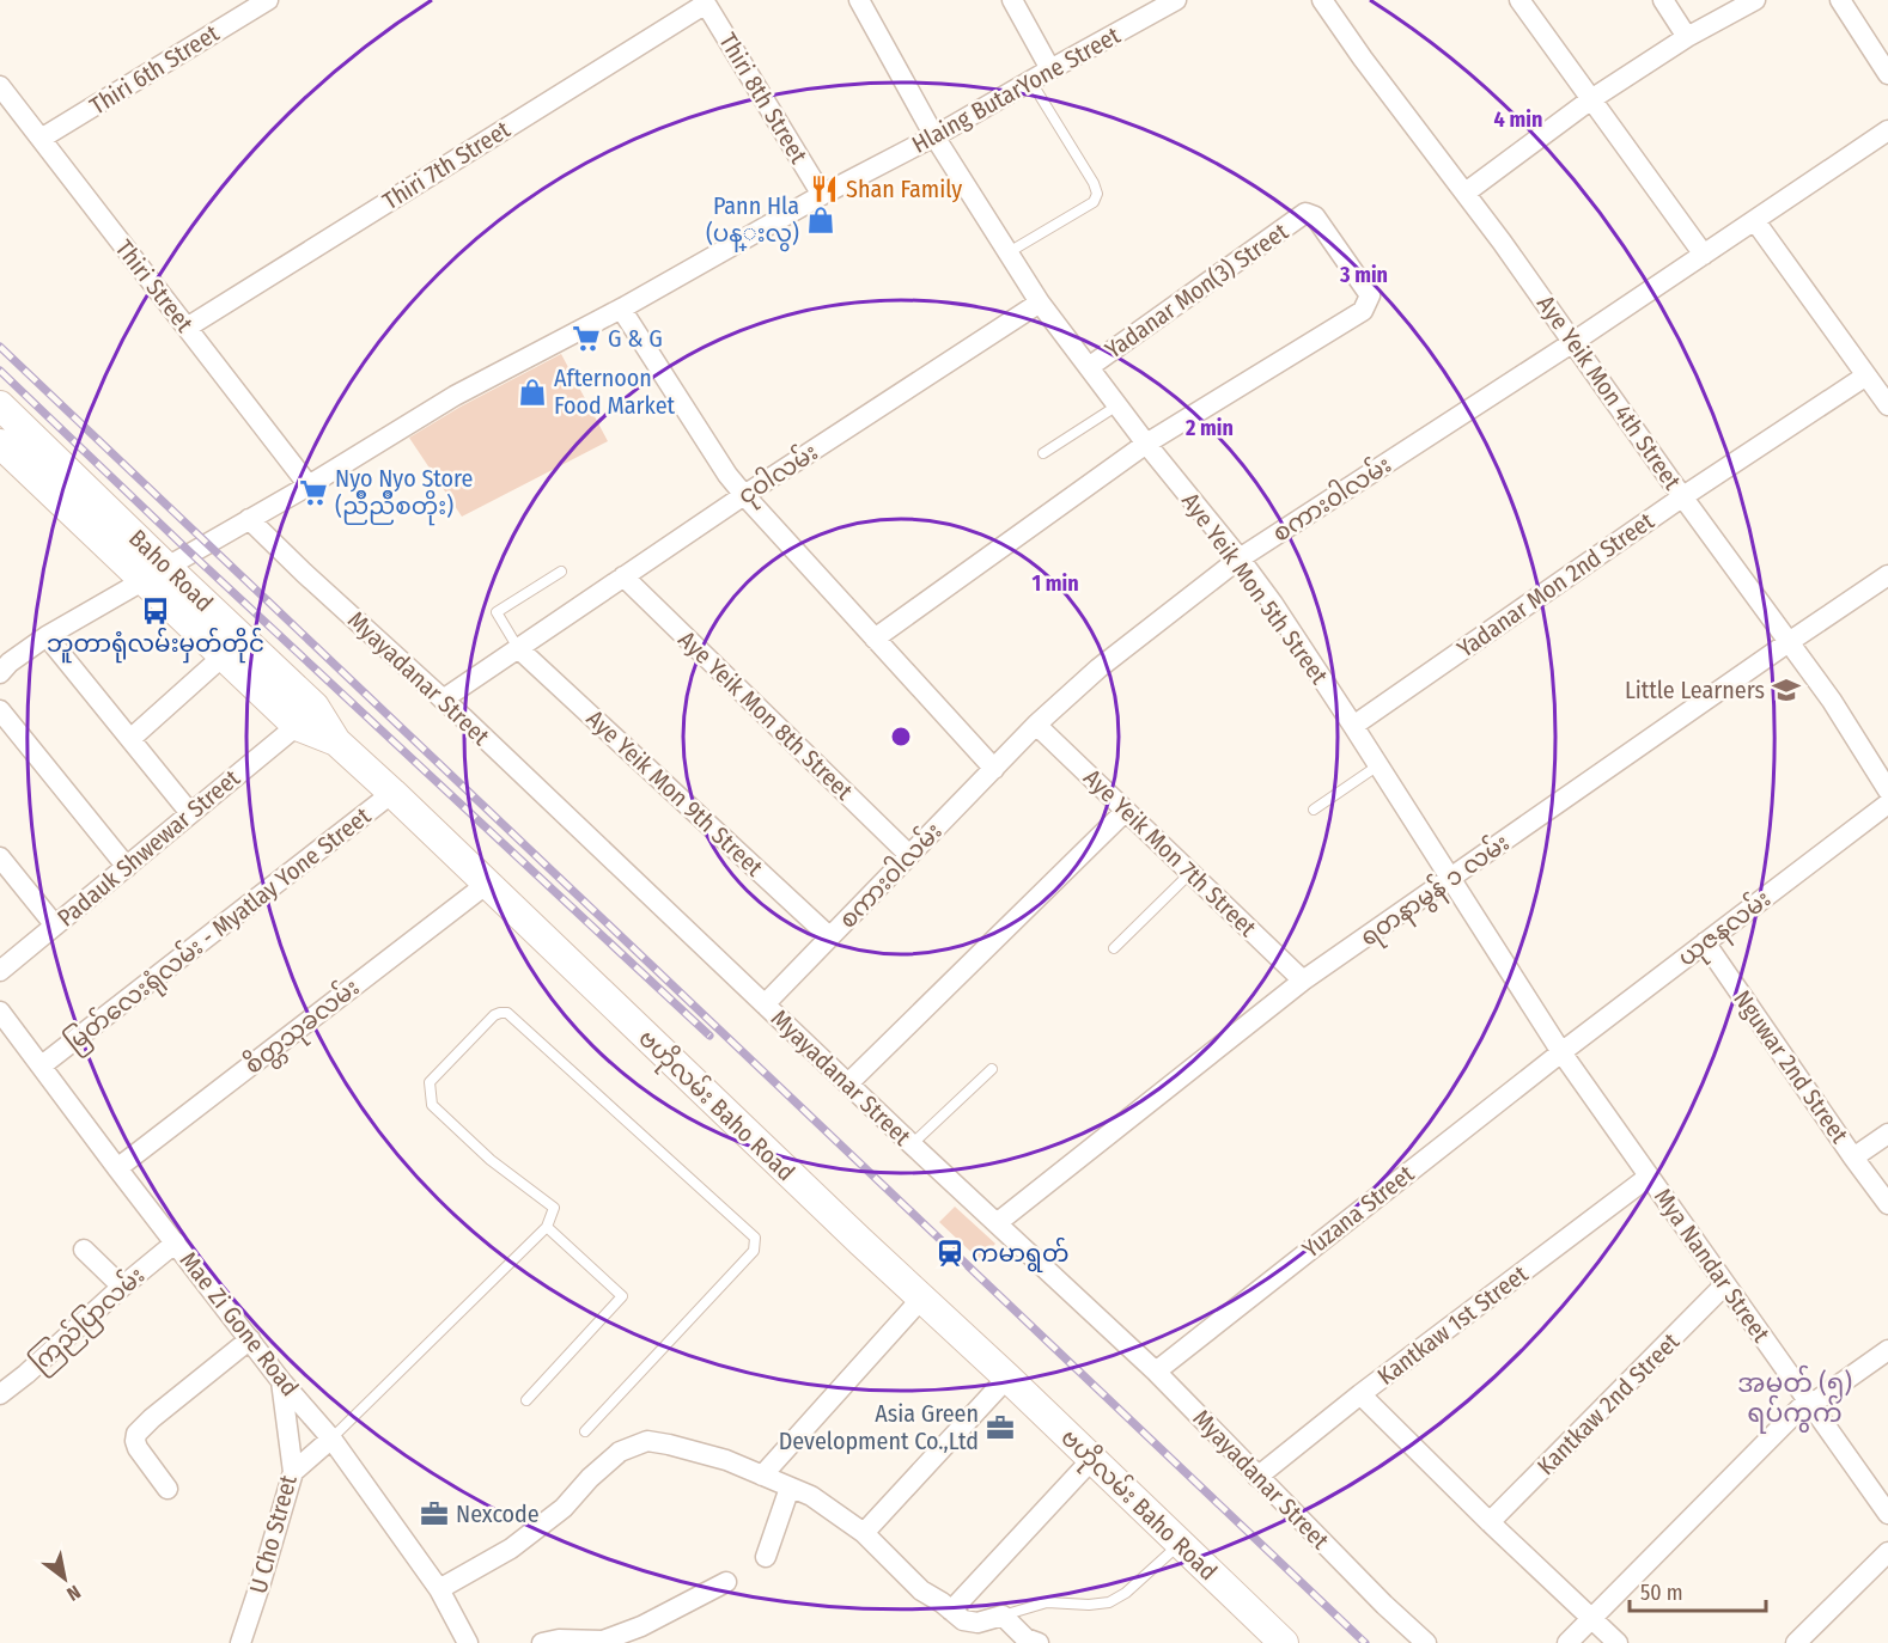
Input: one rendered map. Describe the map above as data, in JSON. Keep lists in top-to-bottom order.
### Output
{
  "streets": {
    "main road": ["Baho Road", "ဗဟိုလမ်း Baho Road"],
    "street": [
      "Thiri 6th Street",
      "Hlaing ButarYone Street",
      "Thiri 8th Street",
      "Thiri 7th Street",
      "Thiri Street",
      "Yadanar Mon(3) Street",
      "Aye Yeik Mon 4th Street",
      "ငုဝါလမ်း",
      "စကား၀ါလမ်း",
      "Yadanar Mon 2nd Street",
      "Aye Yeik Mon 5th Street",
      "Myayadanar Street",
      "Aye Yeik Mon 8th Street",
      "Aye Yeik Mon 9th Street",
      "Padauk Shwewar Street",
      "Aye Yeik Mon 7th Street",
      "ရတနာမွန် ၁ လမ်း",
      "ယုဇနလမ်း",
      "မြတ်လေးရုံလမ်း - Myatlay Yone Street",
      "စိတ္တသုခလမ်း",
      "Nguwar 2nd Street",
      "Yuzana Street",
      "Mya Nandar Street",
      "ကြည်ပြာလမ်း",
      "Mae Zi Gone Road",
      "Kantkaw 1st Street",
      "Kantkaw 2nd Street",
      "U Cho Street"
    ]
  },
  "crossings": [
    ["Thiri 6th Street", "Thiri Street"],
    ["Hlaing ButarYone Street", "Thiri 8th Street"],
    ["Hlaing ButarYone Street", "Thiri Street"],
    ["Hlaing ButarYone Street", "Baho Road"],
    ["Hlaing ButarYone Street", "Aye Yeik Mon 5th Street"],
    ["Hlaing ButarYone Street", "Myayadanar Street"],
    ["Hlaing ButarYone Street", "ဗဟိုလမ်း Baho Road"],
    ["Thiri 8th Street", "Thiri 7th Street"],
    ["Thiri 7th Street", "Thiri Street"],
    ["Yadanar Mon(3) Street", "Aye Yeik Mon 5th Street"],
    ["Aye Yeik Mon 4th Street", "စကား၀ါလမ်း"],
    ["Aye Yeik Mon 4th Street", "Yadanar Mon 2nd Street"],
    ["Aye Yeik Mon 4th Street", "ရတနာမွန် ၁ လမ်း"],
    ["ငုဝါလမ်း", "Aye Yeik Mon 5th Street"],
    ["ငုဝါလမ်း", "Myayadanar Street"],
    ["ငုဝါလမ်း", "Aye Yeik Mon 8th Street"],
    ["ငုဝါလမ်း", "Aye Yeik Mon 9th Street"],
    ["စကား၀ါလမ်း", "Aye Yeik Mon 5th Street"],
    ["စကား၀ါလမ်း", "Myayadanar Street"],
    ["စကား၀ါလမ်း", "Aye Yeik Mon 8th Street"],
    ["စကား၀ါလမ်း", "Aye Yeik Mon 9th Street"],
    ["စကား၀ါလမ်း", "Aye Yeik Mon 7th Street"],
    ["Baho Road", "ဗဟိုလမ်း Baho Road"],
    ["Yadanar Mon 2nd Street", "Aye Yeik Mon 5th Street"],
    ["Aye Yeik Mon 5th Street", "ရတနာမွန် ၁ လမ်း"],
    ["Aye Yeik Mon 5th Street", "ယုဇနလမ်း"],
    ["Aye Yeik Mon 5th Street", "Yuzana Street"],
    ["Aye Yeik Mon 5th Street", "Mya Nandar Street"],
    ["Myayadanar Street", "ရတနာမွန် ၁ လမ်း"],
    ["Myayadanar Street", "Yuzana Street"],
    ["Myayadanar Street", "Kantkaw 1st Street"],
    ["Padauk Shwewar Street", "ဗဟိုလမ်း Baho Road"],
    ["Aye Yeik Mon 7th Street", "ရတနာမွန် ၁ လမ်း"],
    ["ယုဇနလမ်း", "Nguwar 2nd Street"],
    ["ယုဇနလမ်း", "Yuzana Street"],
    ["ယုဇနလမ်း", "Mya Nandar Street"],
    ["မြတ်လေးရုံလမ်း - Myatlay Yone Street", "ဗဟိုလမ်း Baho Road"],
    ["မြတ်လေးရုံလမ်း - Myatlay Yone Street", "Mae Zi Gone Road"],
    ["စိတ္တသုခလမ်း", "ဗဟိုလမ်း Baho Road"],
    ["စိတ္တသုခလမ်း", "Mae Zi Gone Road"],
    ["Yuzana Street", "Mya Nandar Street"],
    ["Mya Nandar Street", "Kantkaw 1st Street"],
    ["Mya Nandar Street", "Kantkaw 2nd Street"],
    ["ကြည်ပြာလမ်း", "Mae Zi Gone Road"],
    ["Mae Zi Gone Road", "U Cho Street"]
  ],
  "districts": ["အမှတ် (၅) ရပ်ကွက်"],
  "places": {
    "restaurant": ["Shan Family"],
    "shop": ["Pann Hla (ပန္းလွ)", "Afternoon Food Market"],
    "supermarket": ["G & G", "Nyo Nyo Store (ညိဳညိဳစတိုး)"],
    "bus stop": ["ဘူတာရုံလမ်းမှတ်တိုင်"],
    "school or university": ["Little Learners"],
    "station": ["ကမာရွတ်"],
    "office": ["Asia Green Development Co.,Ltd", "Nexcode"]
  },
  "scale_bar": "50 m",
  "north": "bottom right",
  "rings": [
    "4 min",
    "3 min",
    "2 min",
    "1 min"
  ]
}
